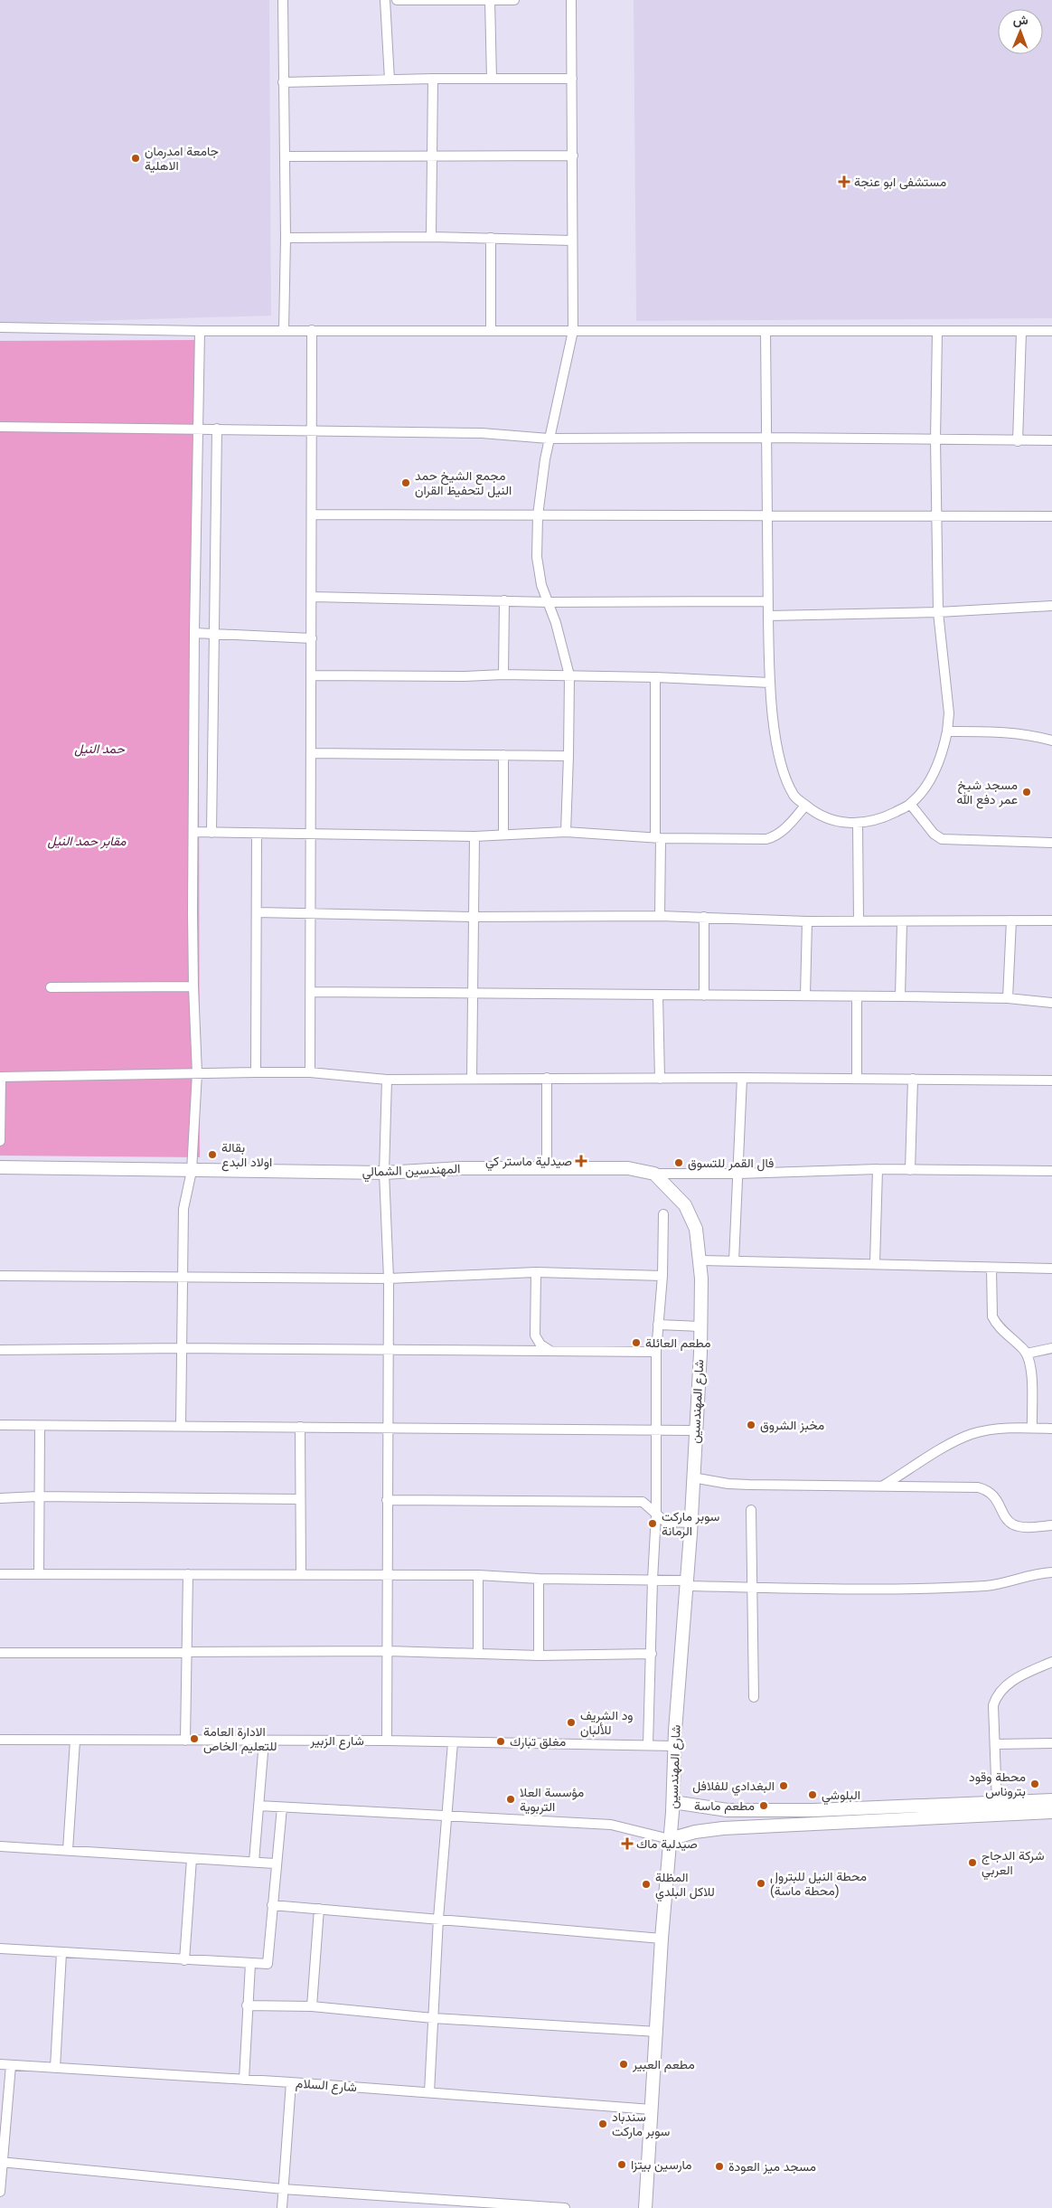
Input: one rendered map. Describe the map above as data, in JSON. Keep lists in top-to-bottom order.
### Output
{
  "streets": {
    "main road": ["المهندسين الشمالي", "شارع المهندسين"],
    "street": ["شارع الزبير", "شارع السلام"]
  },
  "crossings": [
    ["شارع المهندسين", "شارع الزبير"],
    ["شارع المهندسين", "شارع السلام"]
  ],
  "parks": ["حمد النيل", "مقابر حمد النيل"],
  "places": {
    "other": [
      "جامعة امدرمان الاهلية",
      "مجمع الشيخ حمد النيل لتحفيظ القران",
      "مسجد شيخ عمر دفع الله",
      "بقالة اولاد البدع",
      "فال القمر للتسوق",
      "مطعم العائلة",
      "مخبز الشروق",
      "سوبر ماركت الرمانة",
      "ود الشريف للألبان",
      "الادارة العامة للتعليم الخاص",
      "مغلق تبارك",
      "محطة وقود بتروناس",
      "البغدادي للفلافل",
      "البلوشي",
      "مؤسسة العلا التربوية",
      "مطعم ماسة",
      "شركة الدجاج العربي",
      "محطة النيل للبترول (محطة ماسة)",
      "المظلة للاكل البلدي",
      "مطعم العبير",
      "سندباد سوبر ماركت",
      "مارسين بيتزا",
      "مسجد ميز العودة"
    ],
    "health": ["مستشفى ابو عنجة", "صيدلية ماستر كي", "صيدلية ماك"]
  },
  "north": "top"
}
